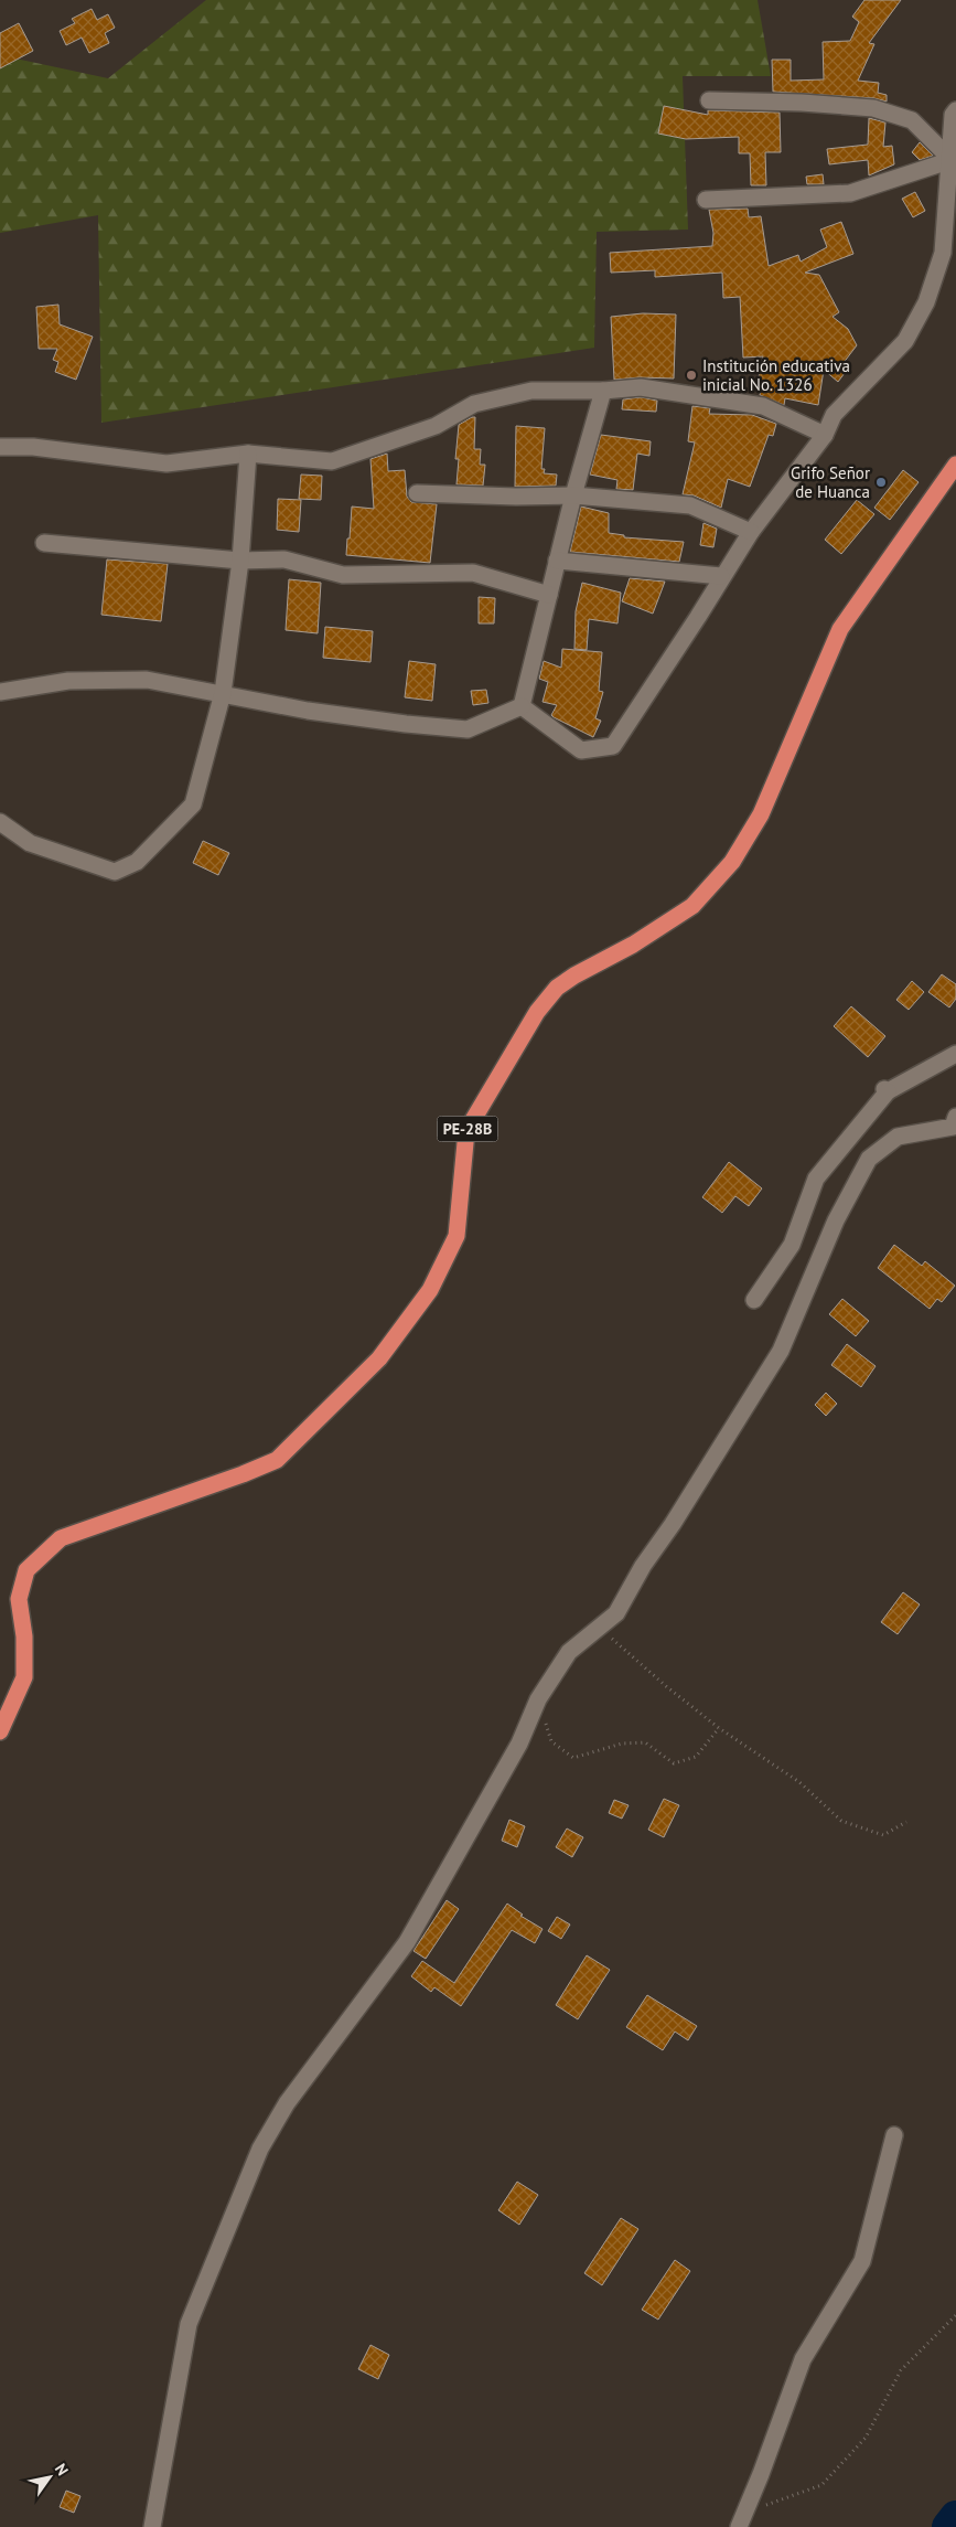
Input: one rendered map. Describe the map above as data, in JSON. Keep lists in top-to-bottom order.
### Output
{
  "streets": {
    "highway": ["PE-28B"]
  },
  "places": ["Institución educativa inicial No. 1326", "Grifo Señor de Huanca"],
  "north": "top right"
}
